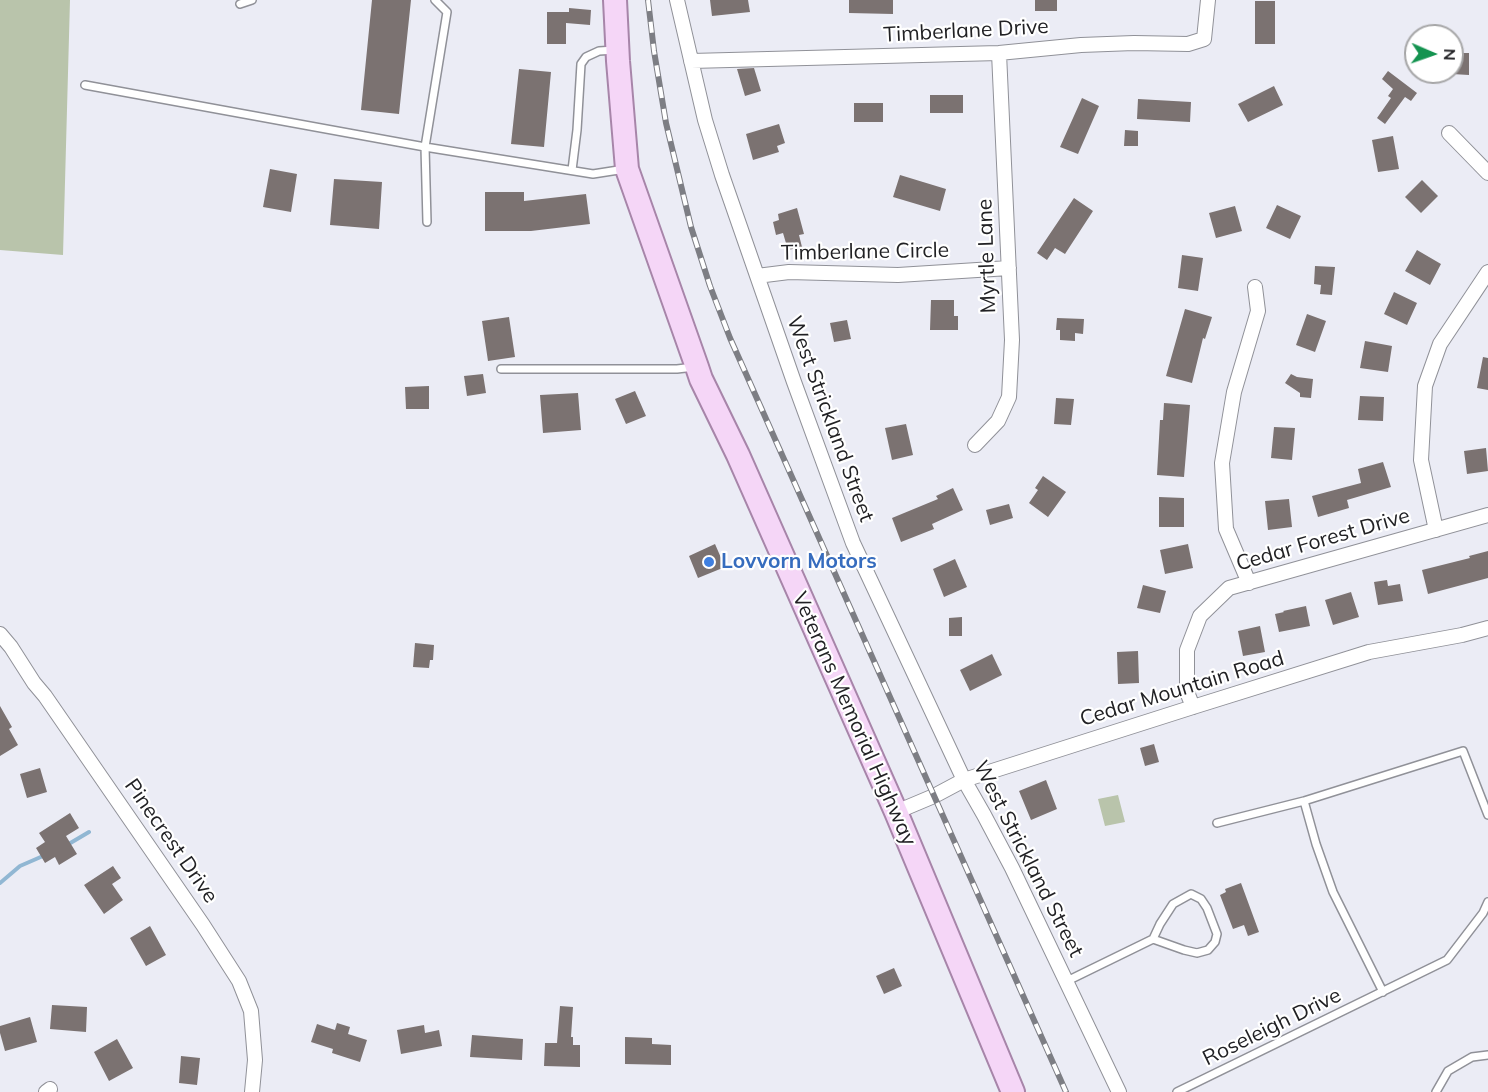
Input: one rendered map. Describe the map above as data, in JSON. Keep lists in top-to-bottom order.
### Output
{
  "streets": {
    "main road": ["Veterans Memorial Highway"],
    "street": [
      "Timberlane Drive",
      "Timberlane Circle",
      "Myrtle Lane",
      "West Strickland Street",
      "Cedar Forest Drive",
      "Cedar Mountain Road",
      "Pinecrest Drive"
    ],
    "lane": ["Roseleigh Drive"]
  },
  "crossings": [
    ["Timberlane Drive", "Myrtle Lane"],
    ["Timberlane Drive", "West Strickland Street"],
    ["Timberlane Circle", "Myrtle Lane"],
    ["Timberlane Circle", "West Strickland Street"],
    ["West Strickland Street", "Cedar Mountain Road"],
    ["Cedar Forest Drive", "Cedar Mountain Road"],
    ["Cedar Mountain Road", "Veterans Memorial Highway"]
  ],
  "places": ["Lovvorn Motors"],
  "north": "right"
}
